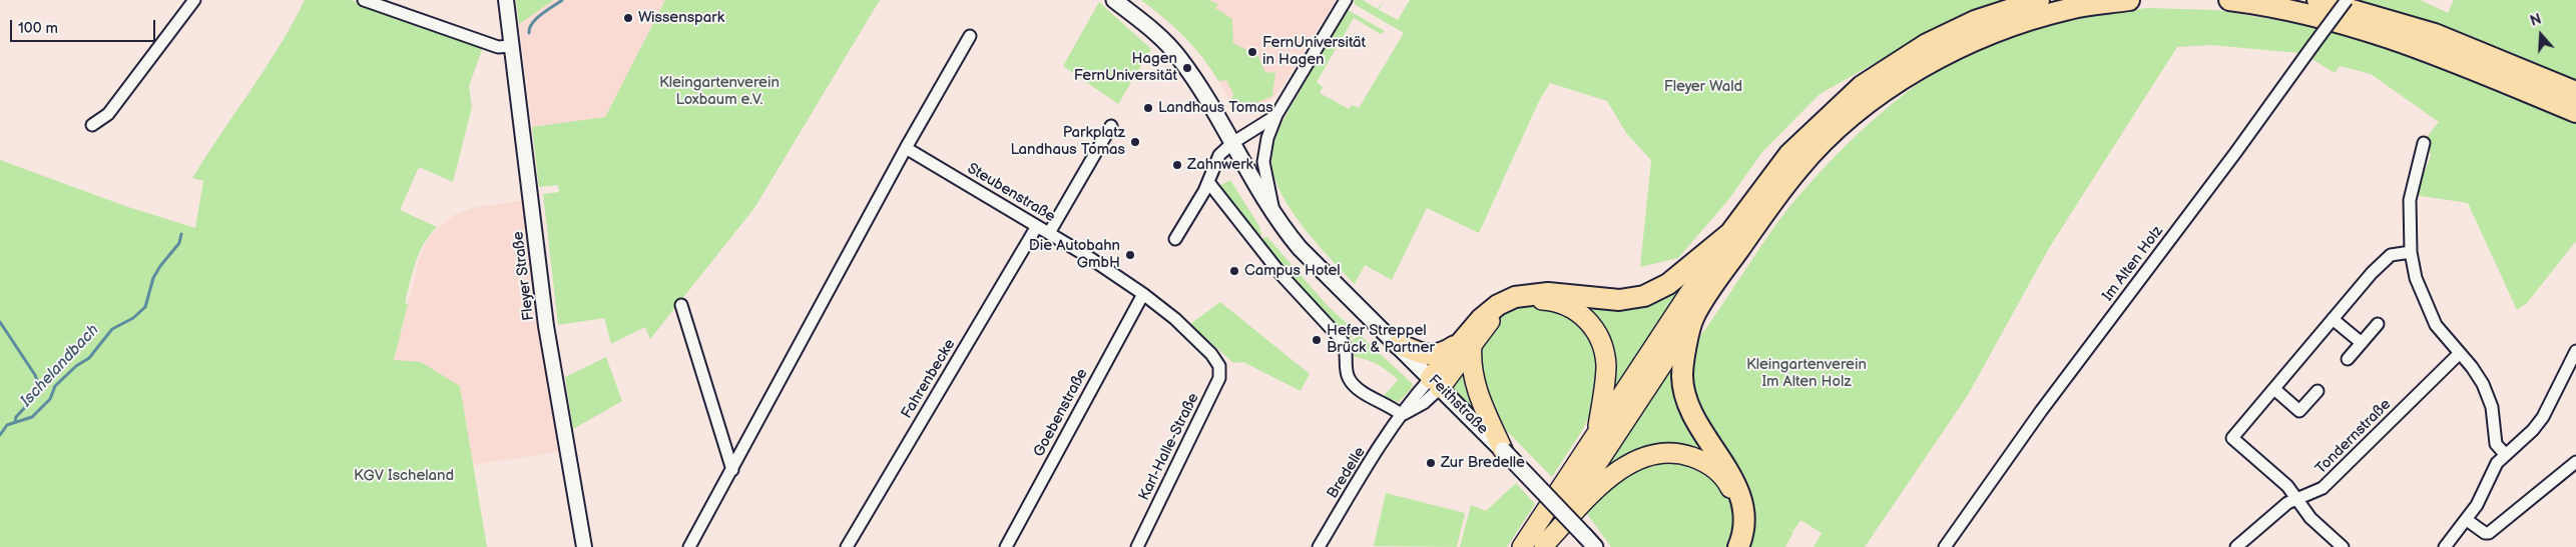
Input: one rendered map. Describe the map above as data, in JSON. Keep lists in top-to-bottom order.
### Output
{
  "streets": {
    "main road": ["Feithstraße"],
    "street": [
      "Steubenstraße",
      "Im Alten Holz",
      "Fleyer Straße",
      "Fahrenbecke",
      "Goebenstraße",
      "Tondernstraße",
      "Karl-Halle-Straße",
      "Bredelle"
    ]
  },
  "crossings": [
    ["Steubenstraße", "Fahrenbecke"],
    ["Steubenstraße", "Goebenstraße"],
    ["Steubenstraße", "Karl-Halle-Straße"],
    ["Feithstraße", "Bredelle"]
  ],
  "water": ["Ischelandbach"],
  "parks": [
    "Kleingartenverein Loxbaum e.V.",
    "Fleyer Wald",
    "Kleingartenverein Im Alten Holz",
    "KGV Ischeland"
  ],
  "places": [
    "Wissenspark",
    "FernUniversität in Hagen",
    "Hagen FernUniversität",
    "Landhaus Tomas",
    "Parkplatz Landhaus Tomas",
    "Zahnwerk",
    "Die Autobahn GmbH",
    "Campus Hotel",
    "Hefer Streppel Brück & Partner",
    "Zur Bredelle"
  ],
  "scale_bar": "100 m",
  "north": "top"
}
